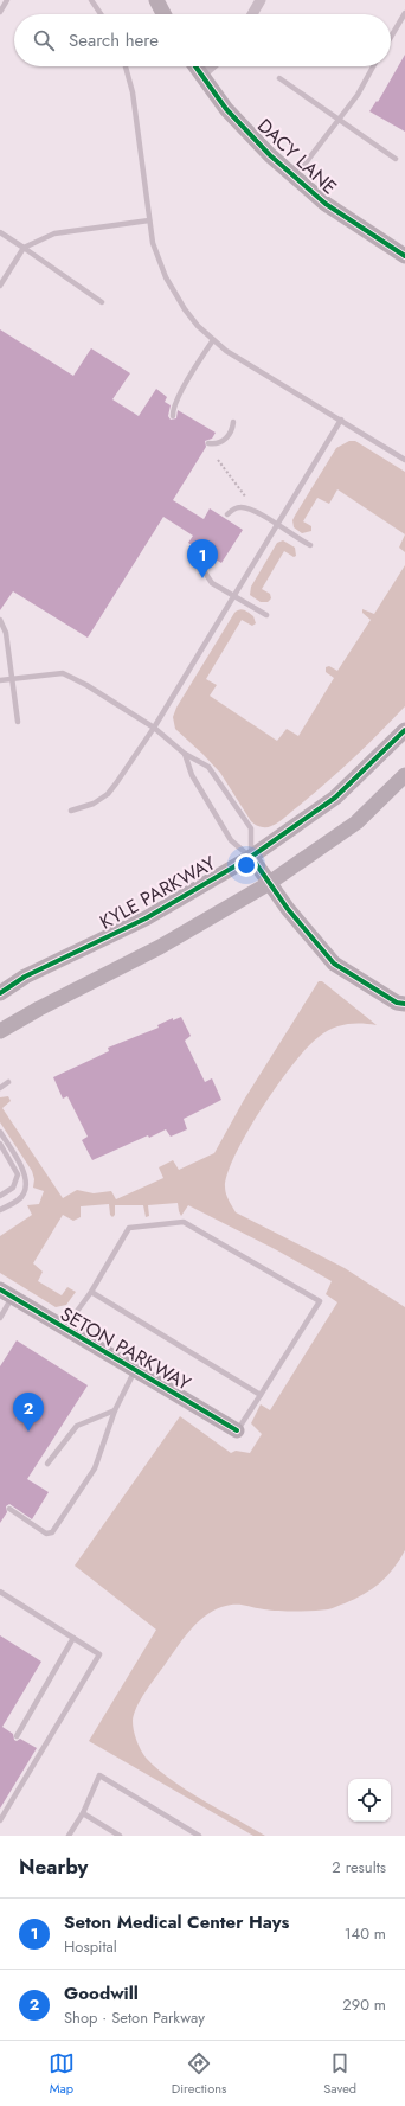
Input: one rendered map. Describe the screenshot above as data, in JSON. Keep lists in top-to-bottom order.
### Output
{
  "streets": {
    "street": ["DACY LANE", "KYLE PARKWAY", "SETON PARKWAY"]
  },
  "page": {
    "search": "Search here",
    "pins": ["1", "2"],
    "heading": ["Nearby", "2 results"],
    "list": [
      {
        "mark": "1",
        "name": "Seton Medical Center Hays",
        "note": "Hospital",
        "value": "140 m"
      },
      {
        "mark": "2",
        "name": "Goodwill",
        "note": "Shop · Seton Parkway",
        "value": "290 m"
      }
    ],
    "nav": ["Map", "Directions", "Saved"]
  }
}
